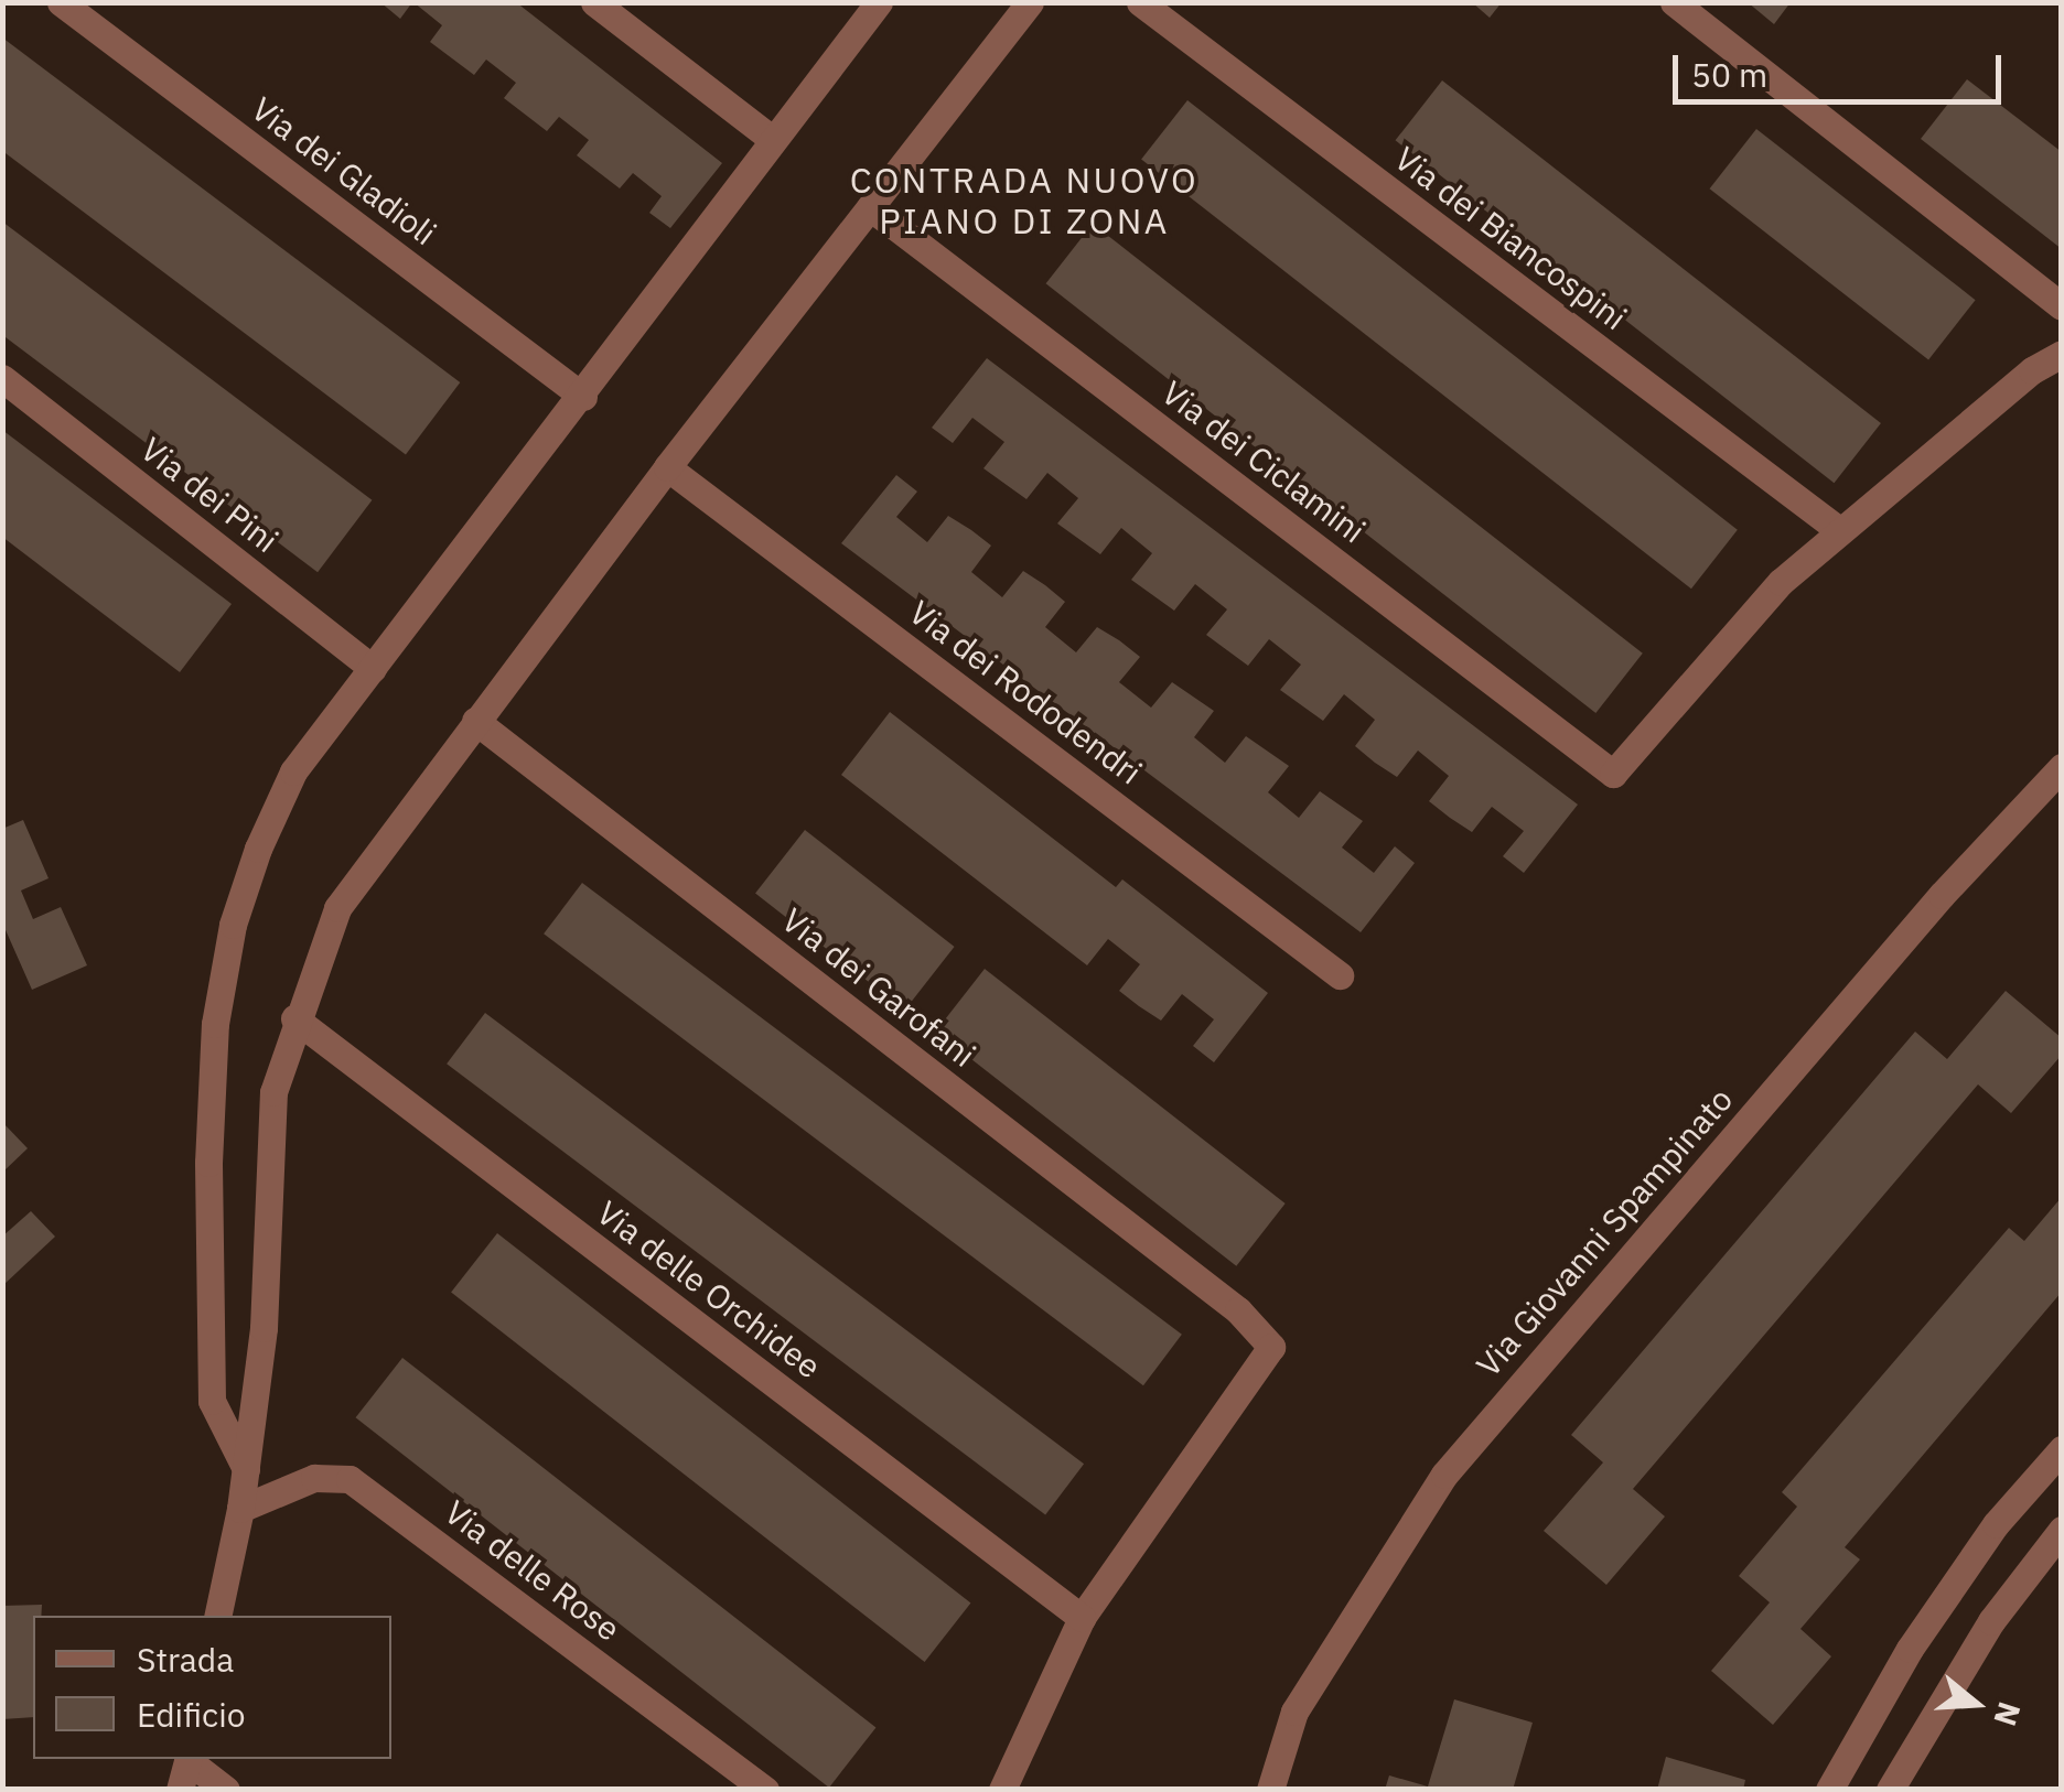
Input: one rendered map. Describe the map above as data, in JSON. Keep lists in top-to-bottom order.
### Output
{
  "streets": {
    "street": [
      "Via dei Gladioli",
      "Via dei Biancospini",
      "Via dei Ciclamini",
      "Via dei Pini",
      "Via dei Rododendri",
      "Via dei Garofani",
      "Via Giovanni Spampinato",
      "Via delle Orchidee",
      "Via delle Rose"
    ]
  },
  "crossings": [
    ["Via dei Biancospini", "Via dei Ciclamini"],
    ["Via dei Garofani", "Via delle Orchidee"]
  ],
  "districts": ["CONTRADA NUOVO PIANO DI ZONA"],
  "legend": ["Strada", "Edificio"],
  "scale_bar": "50 m",
  "north": "right"
}
